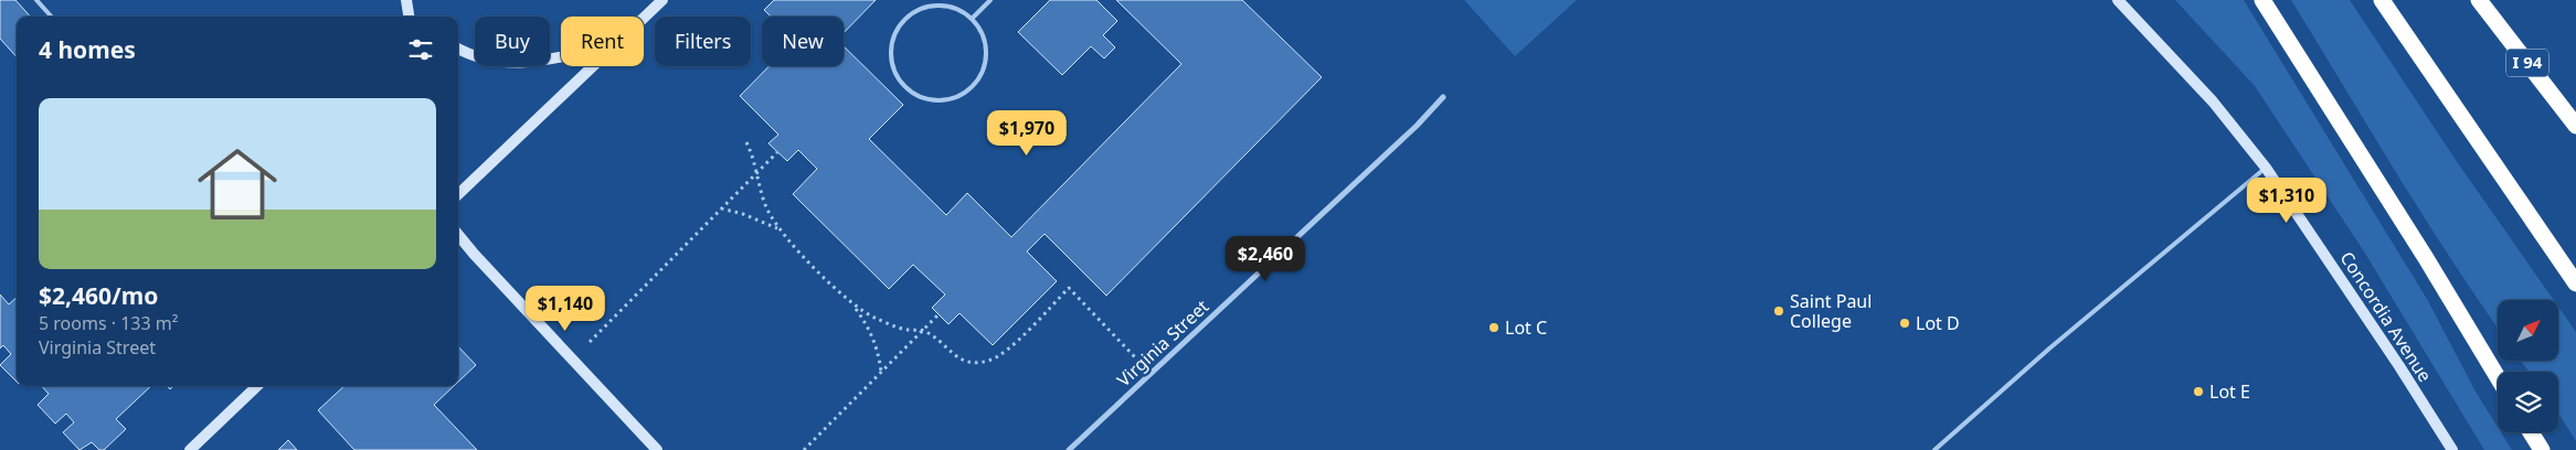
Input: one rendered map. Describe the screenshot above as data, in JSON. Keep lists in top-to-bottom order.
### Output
{
  "streets": {
    "highway": ["I 94"],
    "street": ["Concordia Avenue", "Virginia Street"]
  },
  "places": [
    "Saint Paul College",
    "Lot D",
    "Lot C",
    "Lot E"
  ],
  "north": "top right",
  "page": {
    "chip": [
      "Buy",
      "Rent",
      "Filters",
      "New"
    ],
    "heading": "4 homes",
    "list": [
      {
        "name": "$2,460/mo",
        "note": "5 rooms · 133 m² · Virginia Street"
      }
    ],
    "price": [
      "$1,970",
      "$1,310",
      "$2,460",
      "$1,140"
    ]
  }
}
